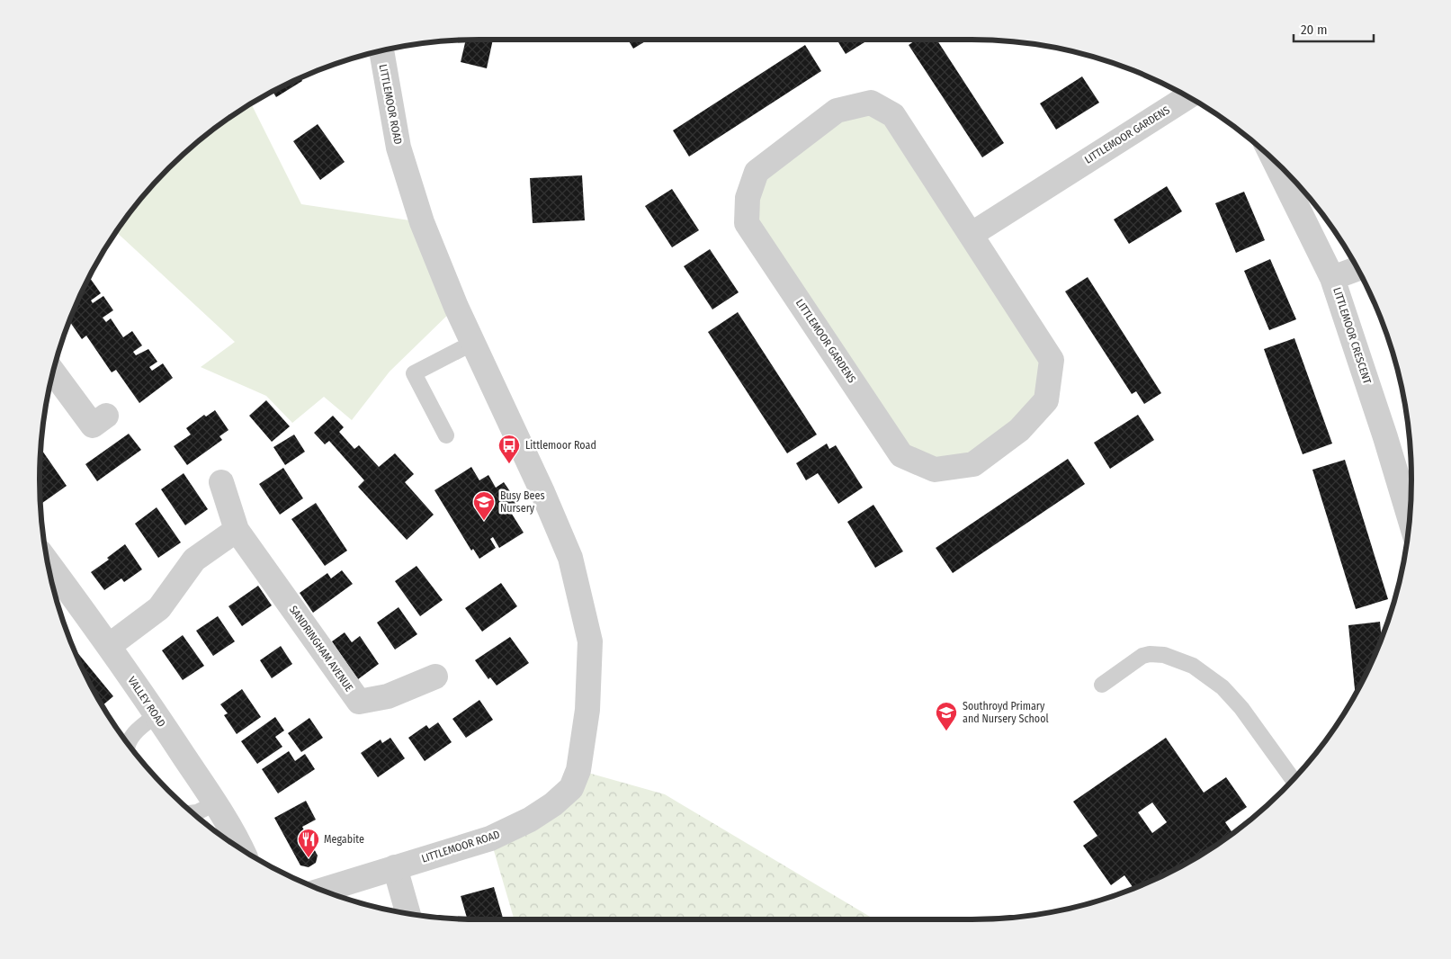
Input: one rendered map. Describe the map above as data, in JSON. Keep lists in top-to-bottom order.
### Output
{
  "streets": {
    "street": [
      "LITTLEMOOR ROAD",
      "LITTLEMOOR GARDENS",
      "LITTLEMOOR CRESCENT",
      "SANDRINGHAM AVENUE",
      "VALLEY ROAD"
    ]
  },
  "places": {
    "bus stop": ["Littlemoor Road"],
    "school or university": ["Busy Bees Nursery", "Southroyd Primary and Nursery School"],
    "restaurant": ["Megabite"]
  },
  "scale_bar": "20 m"
}
